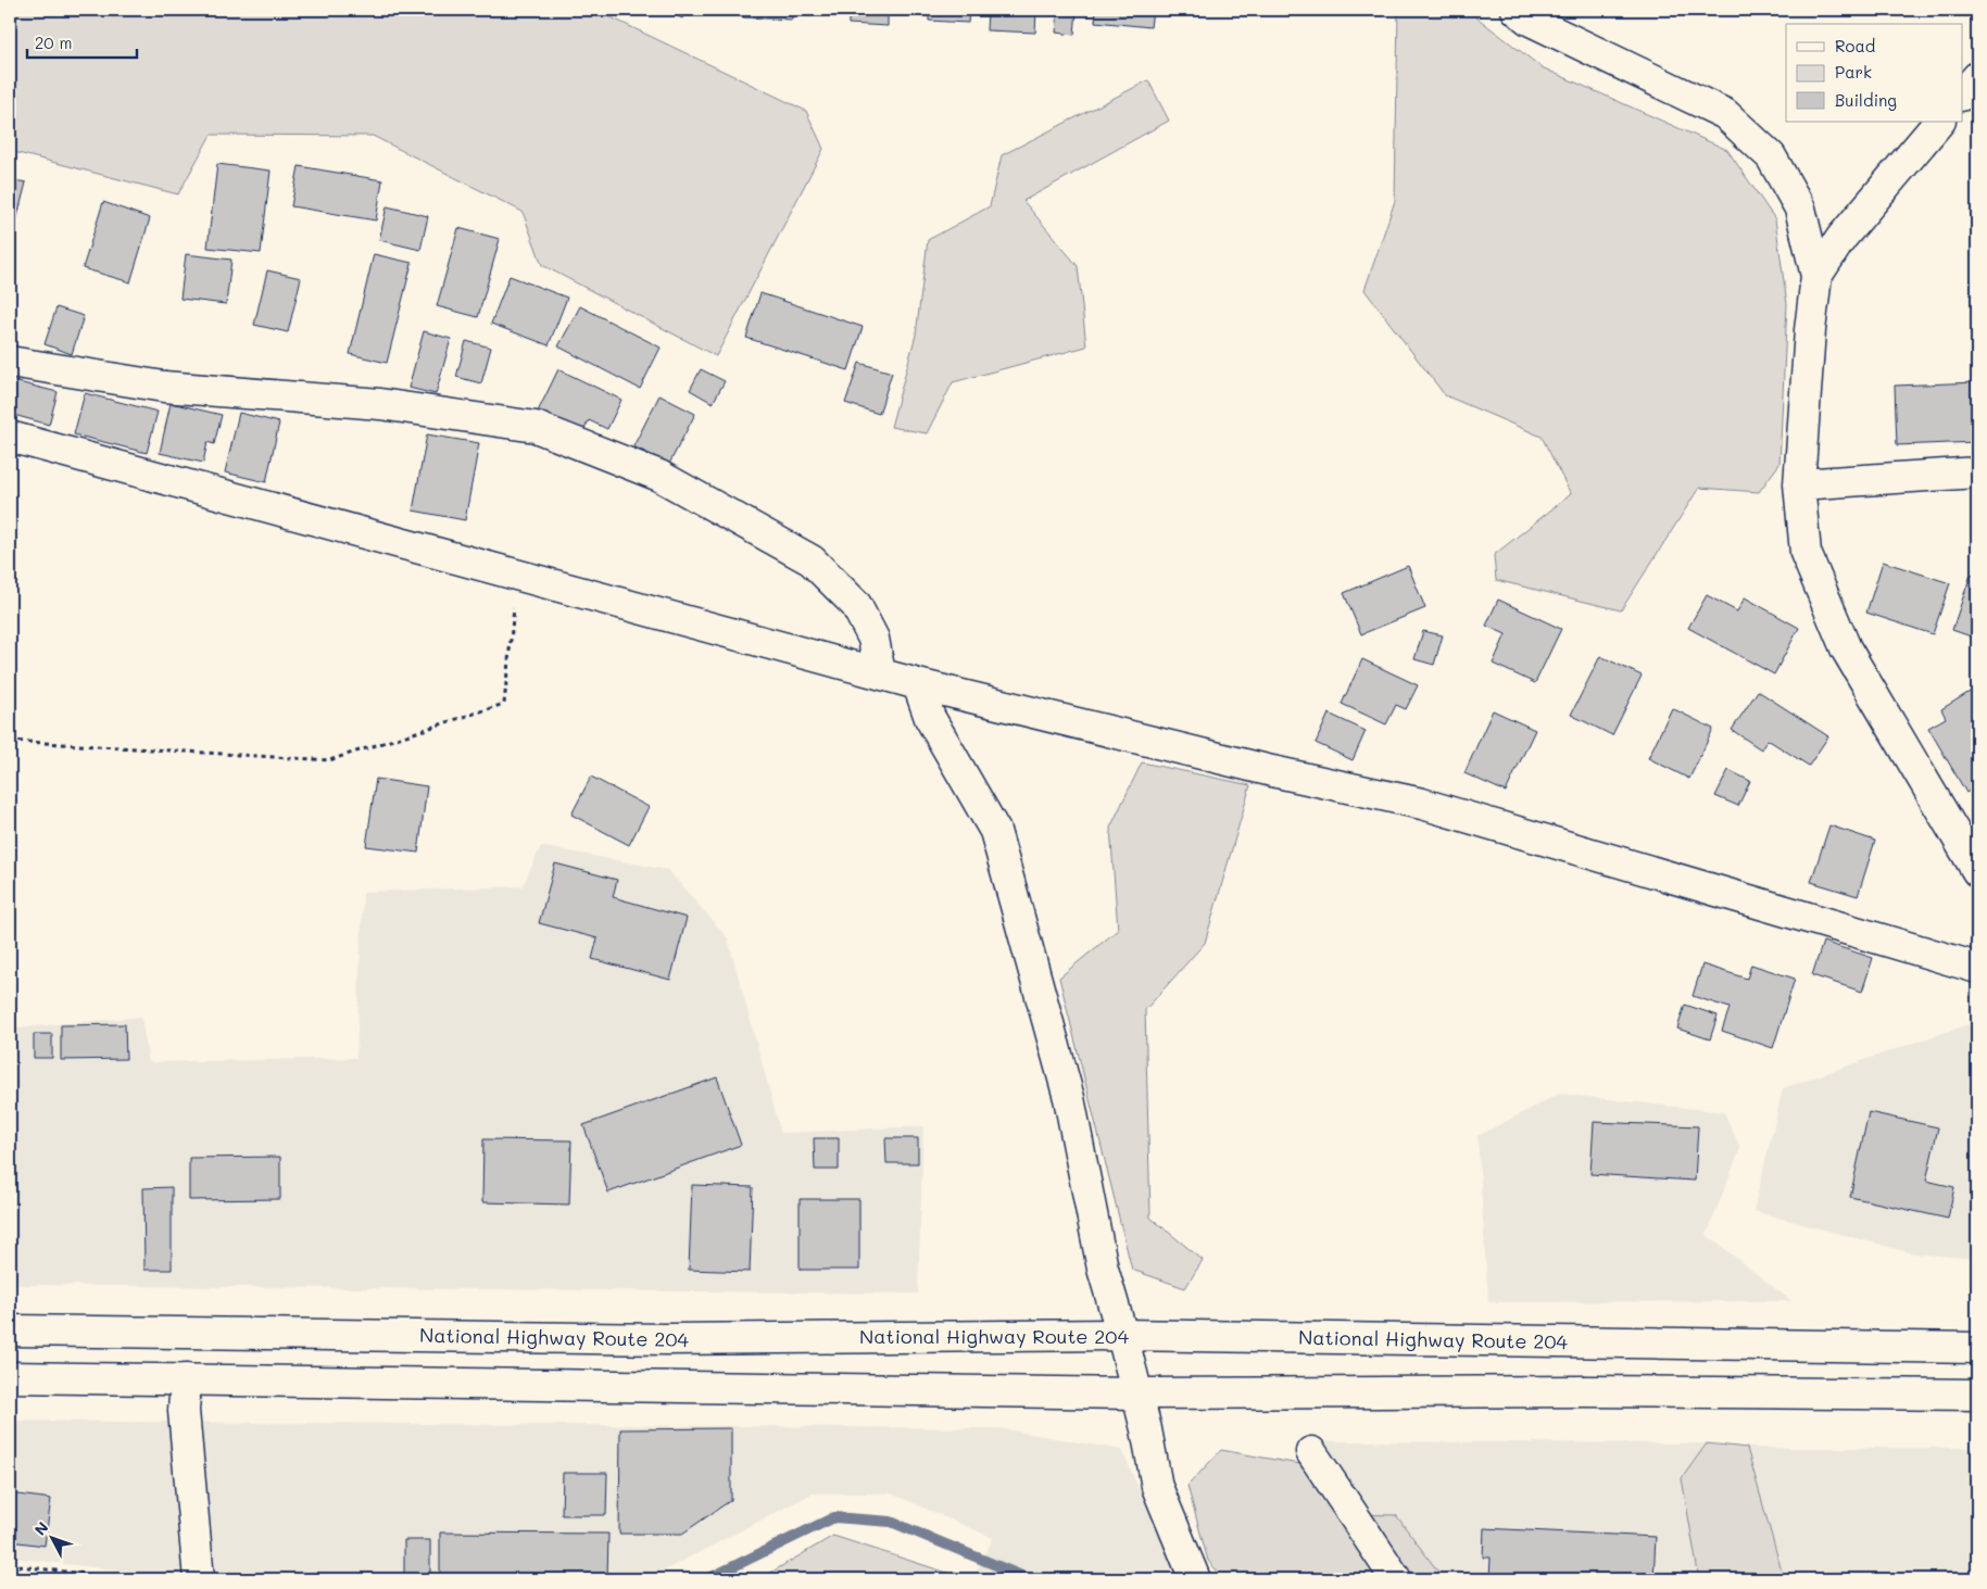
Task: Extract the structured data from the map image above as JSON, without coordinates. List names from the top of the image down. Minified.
{"streets":{"main road":["National Highway Route 204"]},"legend":["Road","Park","Building"],"scale_bar":"20 m","north":"top left"}
